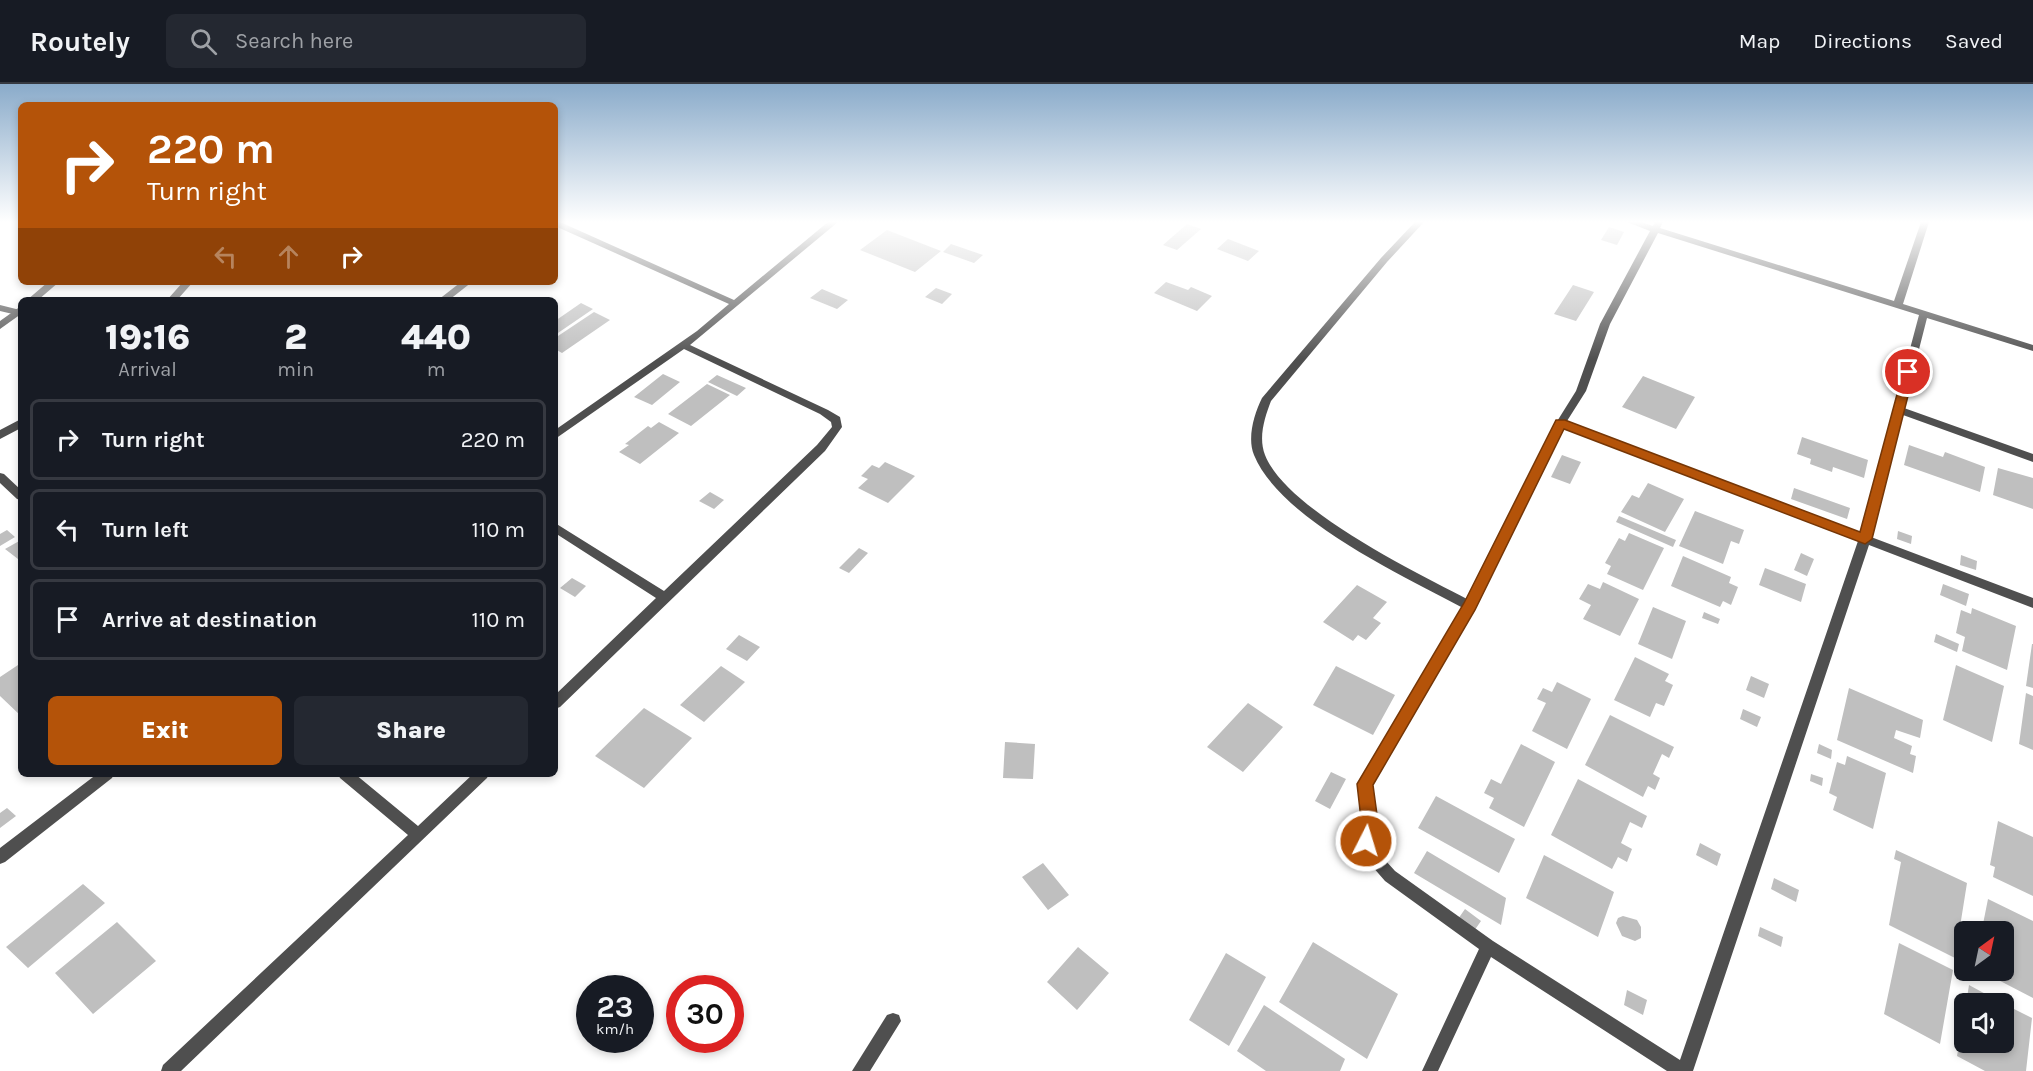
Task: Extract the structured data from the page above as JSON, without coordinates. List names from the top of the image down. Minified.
{"north":"top right","page":{"header":"Routely","search":"Search here","nav":["Map","Directions","Saved"],"turn":["220 m","Turn right"],"eta":["19:16","Arrival","2","min","440","m"],"list":[{"name":"Turn right","value":"220 m"},{"name":"Turn left","value":"110 m"},{"name":"Arrive at destination","value":"110 m"}],"buttons":["Exit","Share"],"speed":"23 km/h","limit":"30"}}
